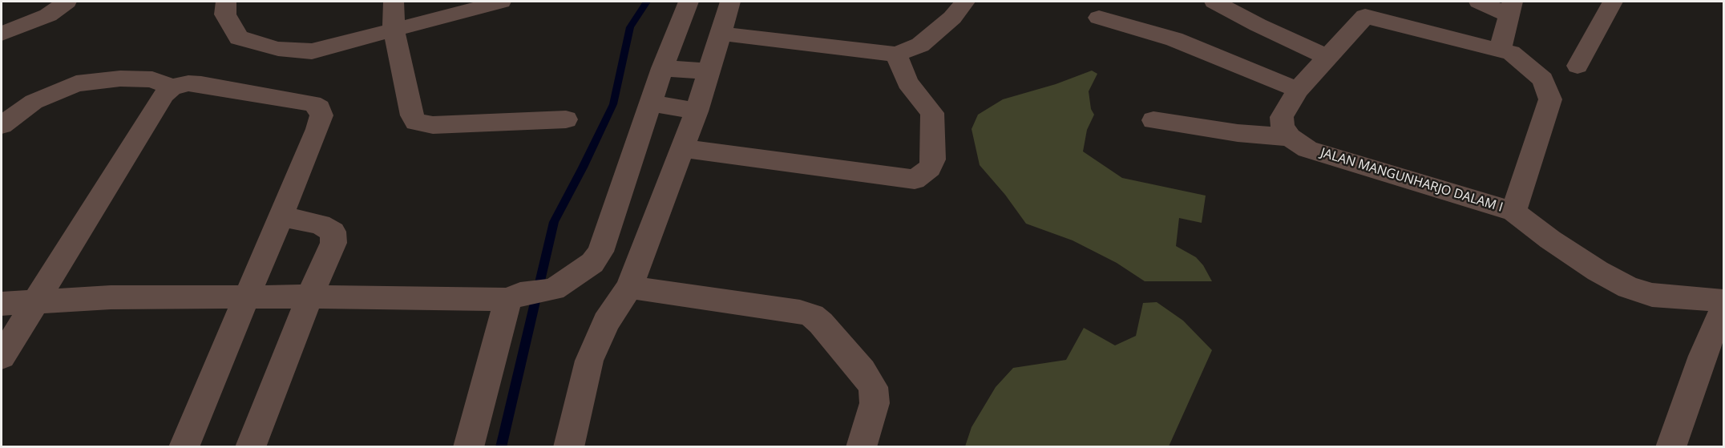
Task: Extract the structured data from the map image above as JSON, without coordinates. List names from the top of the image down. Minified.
{"streets":{"street":["JALAN MANGUNHARJO DALAM I"]}}
